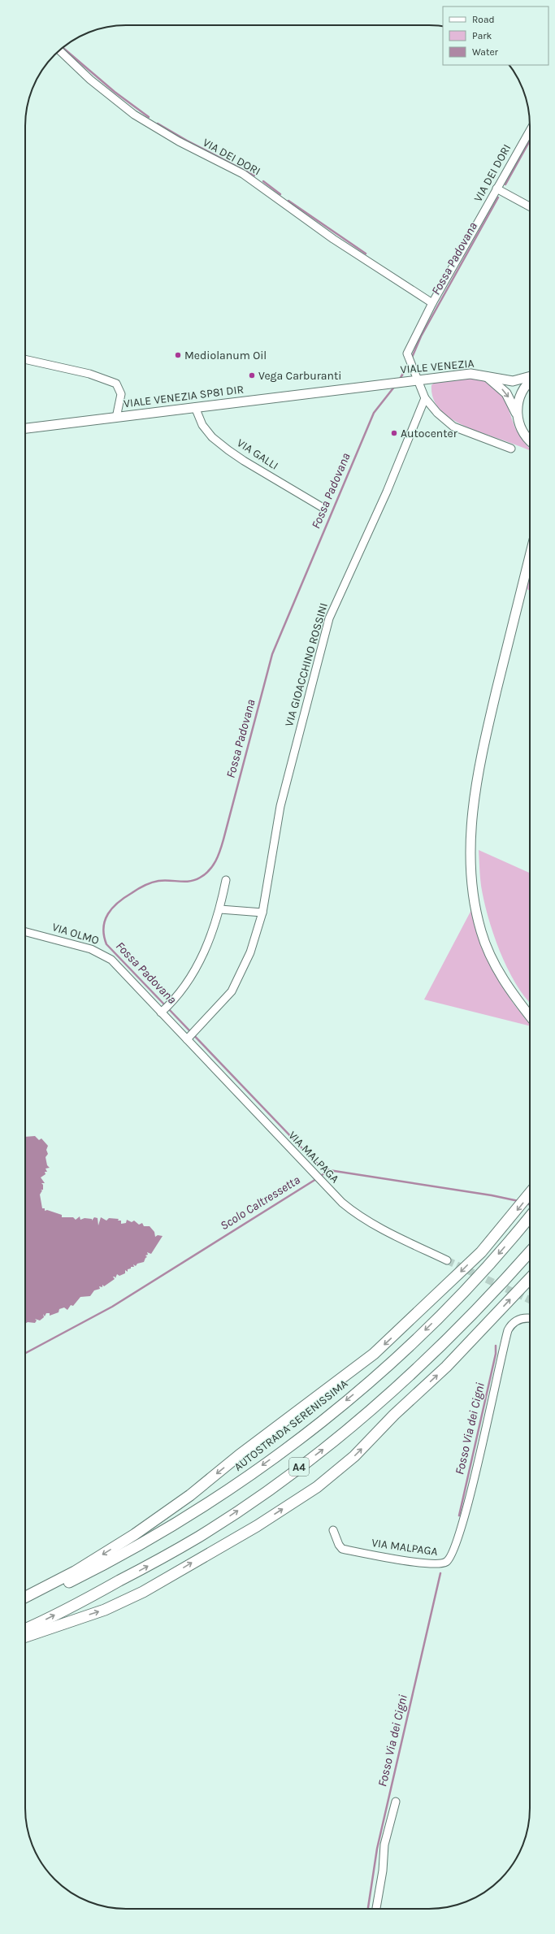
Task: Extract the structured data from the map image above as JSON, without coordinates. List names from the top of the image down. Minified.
{"streets":{"highway":["AUTOSTRADA SERENISSIMA","A4"],"main road":["VIALE VENEZIA","VIALE VENEZIA SP81 DIR"],"street":["VIA DEI DORI","VIA GALLI","VIA GIOACCHINO ROSSINI","VIA OLMO","VIA MALPAGA"]},"crossings":[["VIA DEI DORI","VIALE VENEZIA"],["VIALE VENEZIA","VIALE VENEZIA SP81 DIR"],["VIALE VENEZIA SP81 DIR","VIA GALLI"],["VIA GIOACCHINO ROSSINI","VIA OLMO"],["VIA GIOACCHINO ROSSINI","VIA MALPAGA"],["VIA OLMO","VIA MALPAGA"]],"water":["Fossa Padovana","Scolo Caltressetta","Fosso Via dei Cigni"],"places":["Mediolanum Oil","Vega Carburanti","Autocenter"],"legend":["Road","Park","Water"]}
